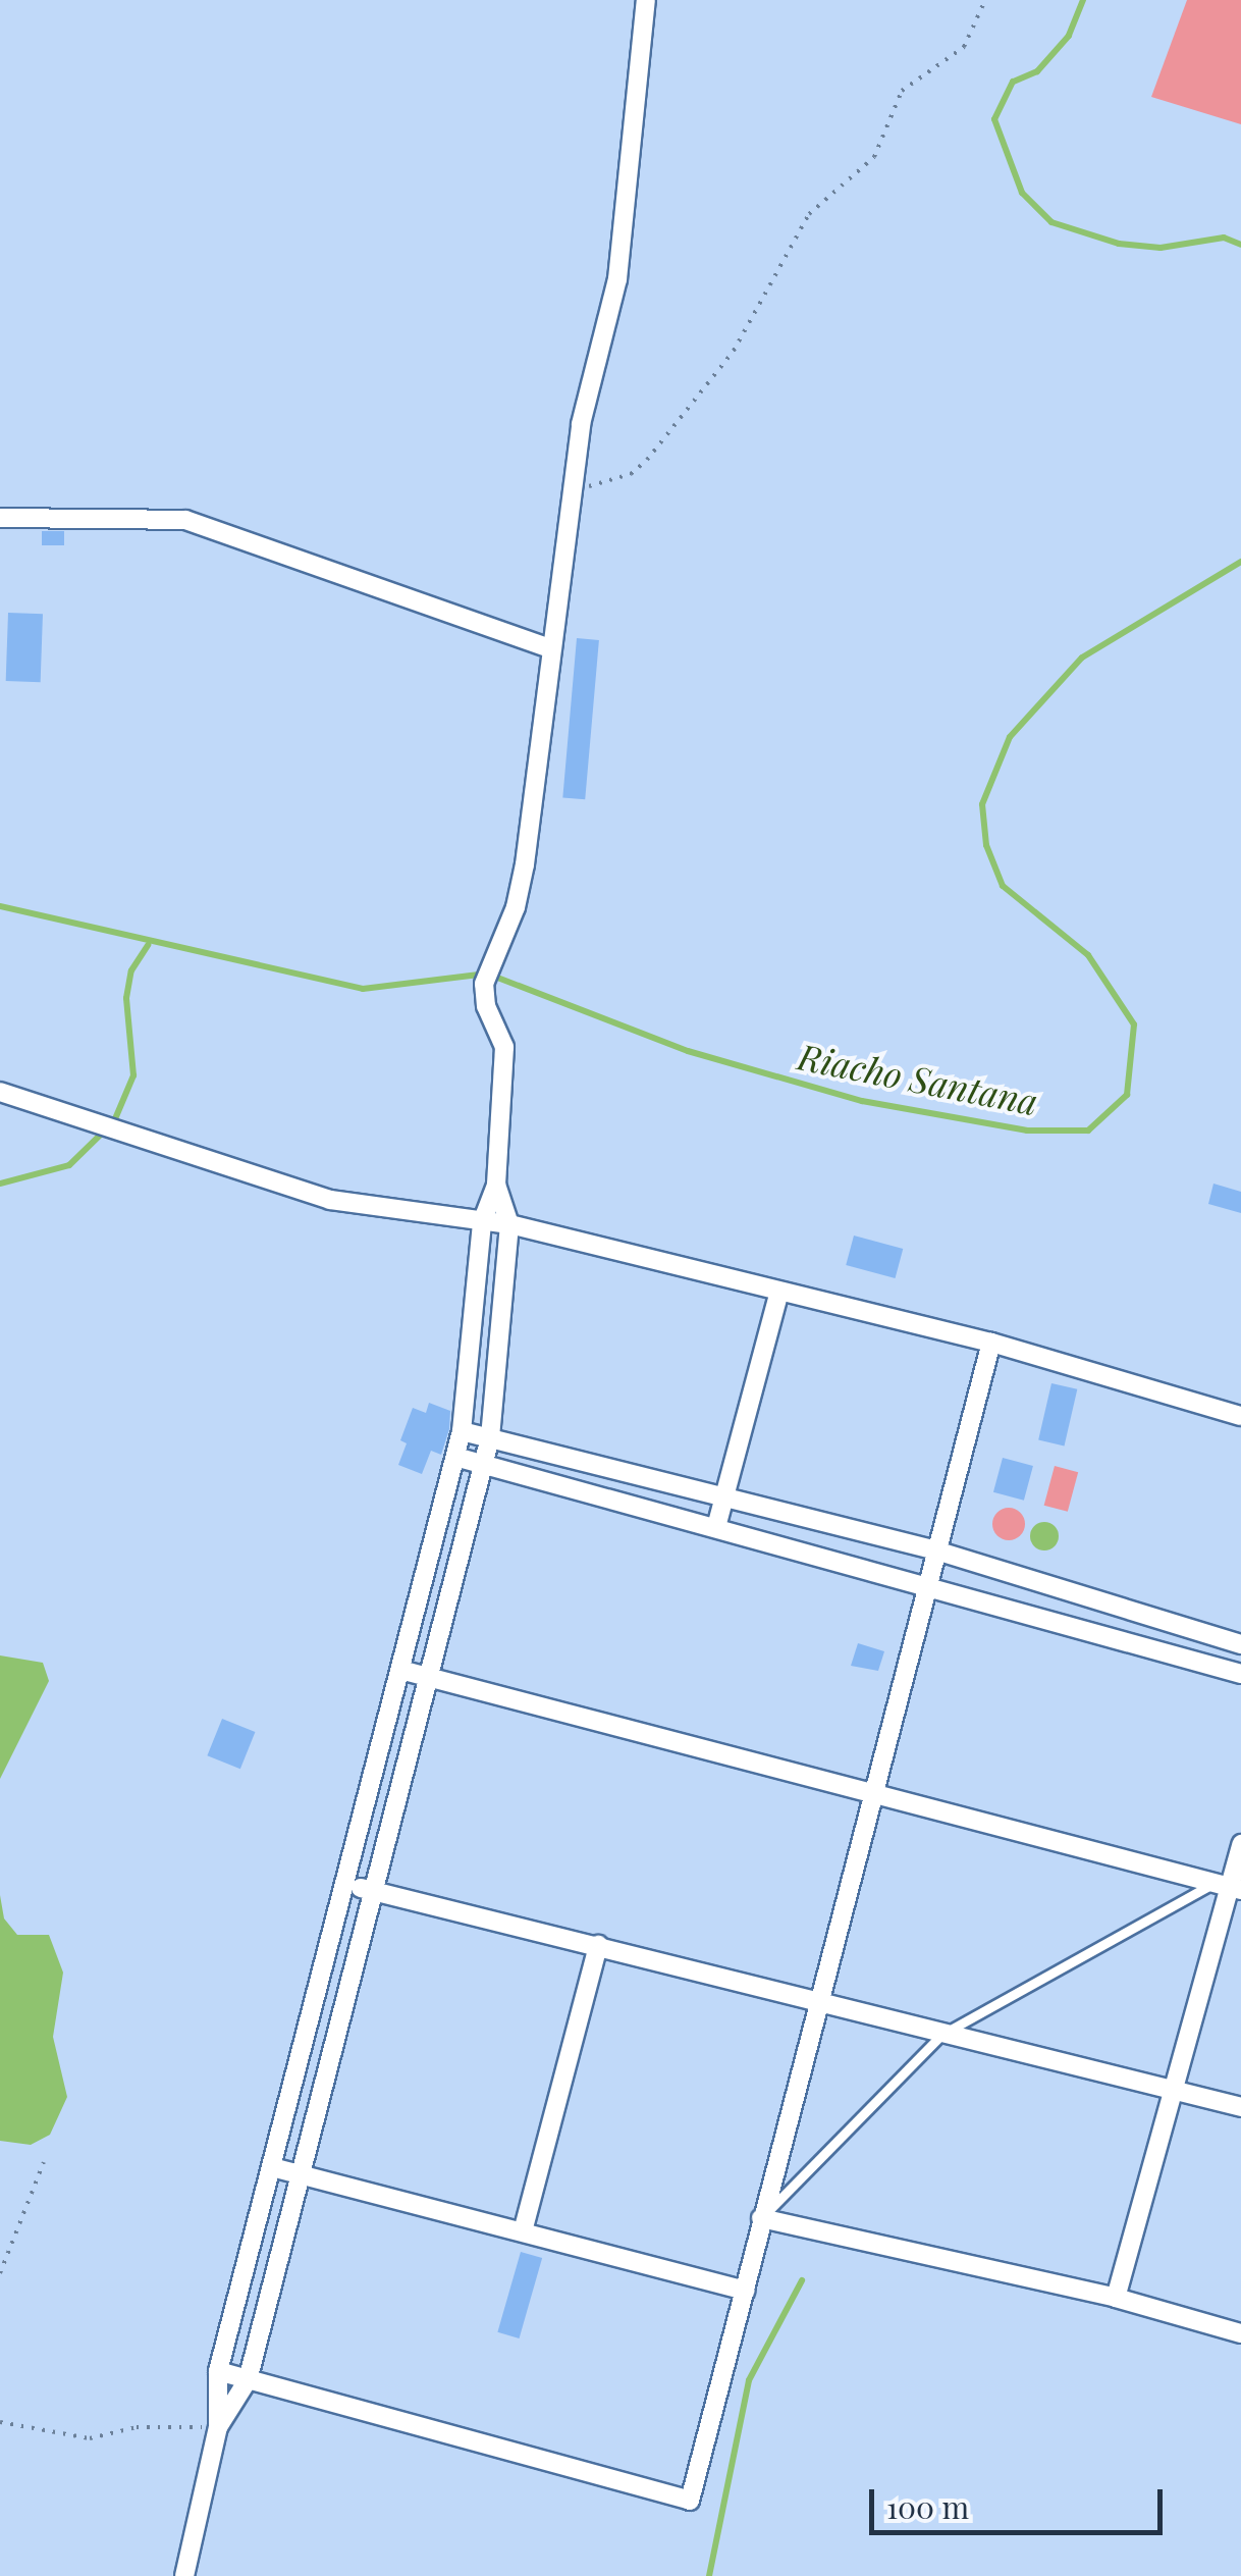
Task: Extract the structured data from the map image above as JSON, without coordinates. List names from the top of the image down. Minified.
{"water":["Riacho Santana"],"scale_bar":"100 m"}
